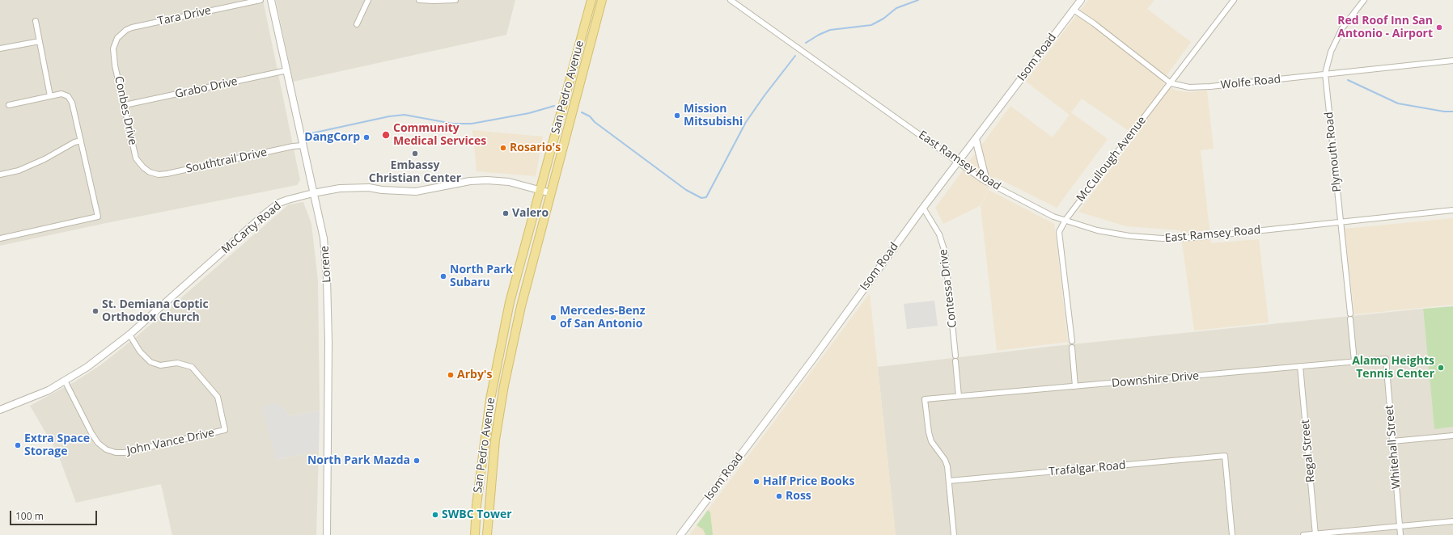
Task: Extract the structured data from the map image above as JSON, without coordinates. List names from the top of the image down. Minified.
{"streets":{"main road":["San Pedro Avenue"],"street":["Tara Drive","Isom Road","Wolfe Road","Grabo Drive","Conbes Drive","Plymouth Road","McCullough Avenue","Southtrail Drive","East Ramsey Road","McCarty Road","Lorene","Contessa Drive","Downshire Drive","John Vance Drive","Whitehall Street","Regal Street","Trafalgar Road"]},"crossings":[["Tara Drive","Conbes Drive"],["Isom Road","Wolfe Road"],["Isom Road","East Ramsey Road"],["Isom Road","Contessa Drive"],["Wolfe Road","Plymouth Road"],["Wolfe Road","McCullough Avenue"],["San Pedro Avenue","McCarty Road"],["Grabo Drive","Conbes Drive"],["Grabo Drive","Lorene"],["Conbes Drive","Southtrail Drive"],["Plymouth Road","East Ramsey Road"],["Plymouth Road","Downshire Drive"],["McCullough Avenue","East Ramsey Road"],["Southtrail Drive","Lorene"],["McCarty Road","Lorene"],["McCarty Road","John Vance Drive"],["Contessa Drive","Downshire Drive"],["Downshire Drive","Whitehall Street"],["Downshire Drive","Regal Street"],["Downshire Drive","Trafalgar Road"]],"places":["Red Roof Inn San Antonio - Airport","Mission Mitsubishi","Community Medical Services","DangCorp","Rosario's","Embassy Christian Center","Valero","North Park Subaru","St. Demiana Coptic Orthodox Church","Mercedes-Benz of San Antonio","Alamo Heights Tennis Center","Arby's","Extra Space Storage","North Park Mazda","Half Price Books","Ross","SWBC Tower"],"scale_bar":"100 m"}
